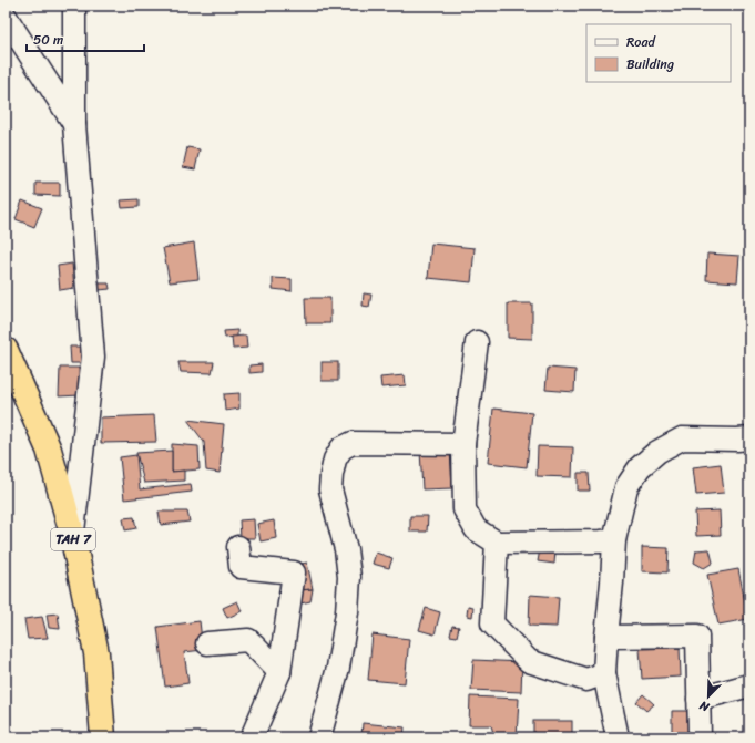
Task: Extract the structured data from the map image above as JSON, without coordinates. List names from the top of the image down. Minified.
{"streets":{"highway":["TAH 7"]},"legend":["Road","Building"],"scale_bar":"50 m","north":"bottom left"}
